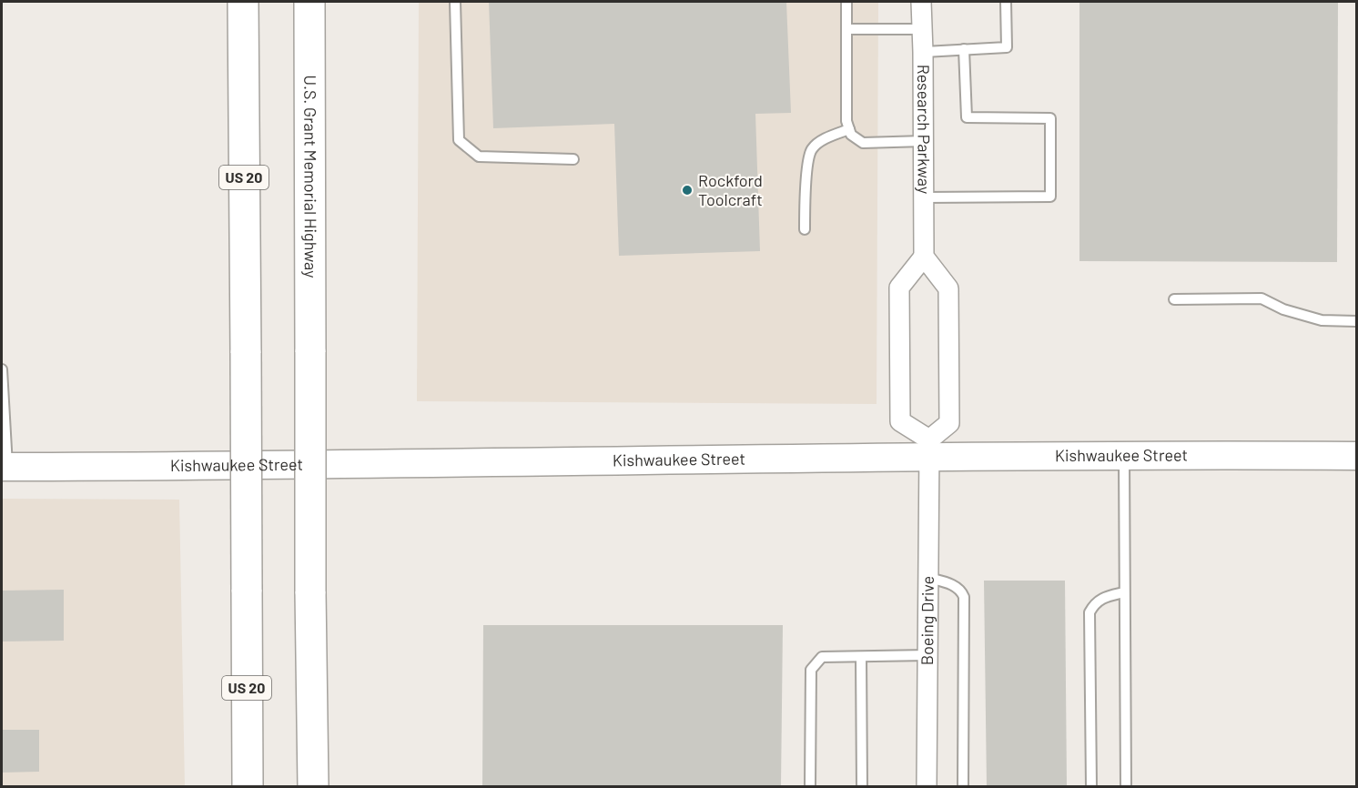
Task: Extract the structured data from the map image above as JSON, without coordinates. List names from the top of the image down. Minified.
{"streets":{"highway":["U.S. Grant Memorial Highway","US 20"],"street":["Research Parkway","Kishwaukee Street","Boeing Drive"]},"crossings":[["Kishwaukee Street","Boeing Drive"]],"places":["Rockford Toolcraft"]}
